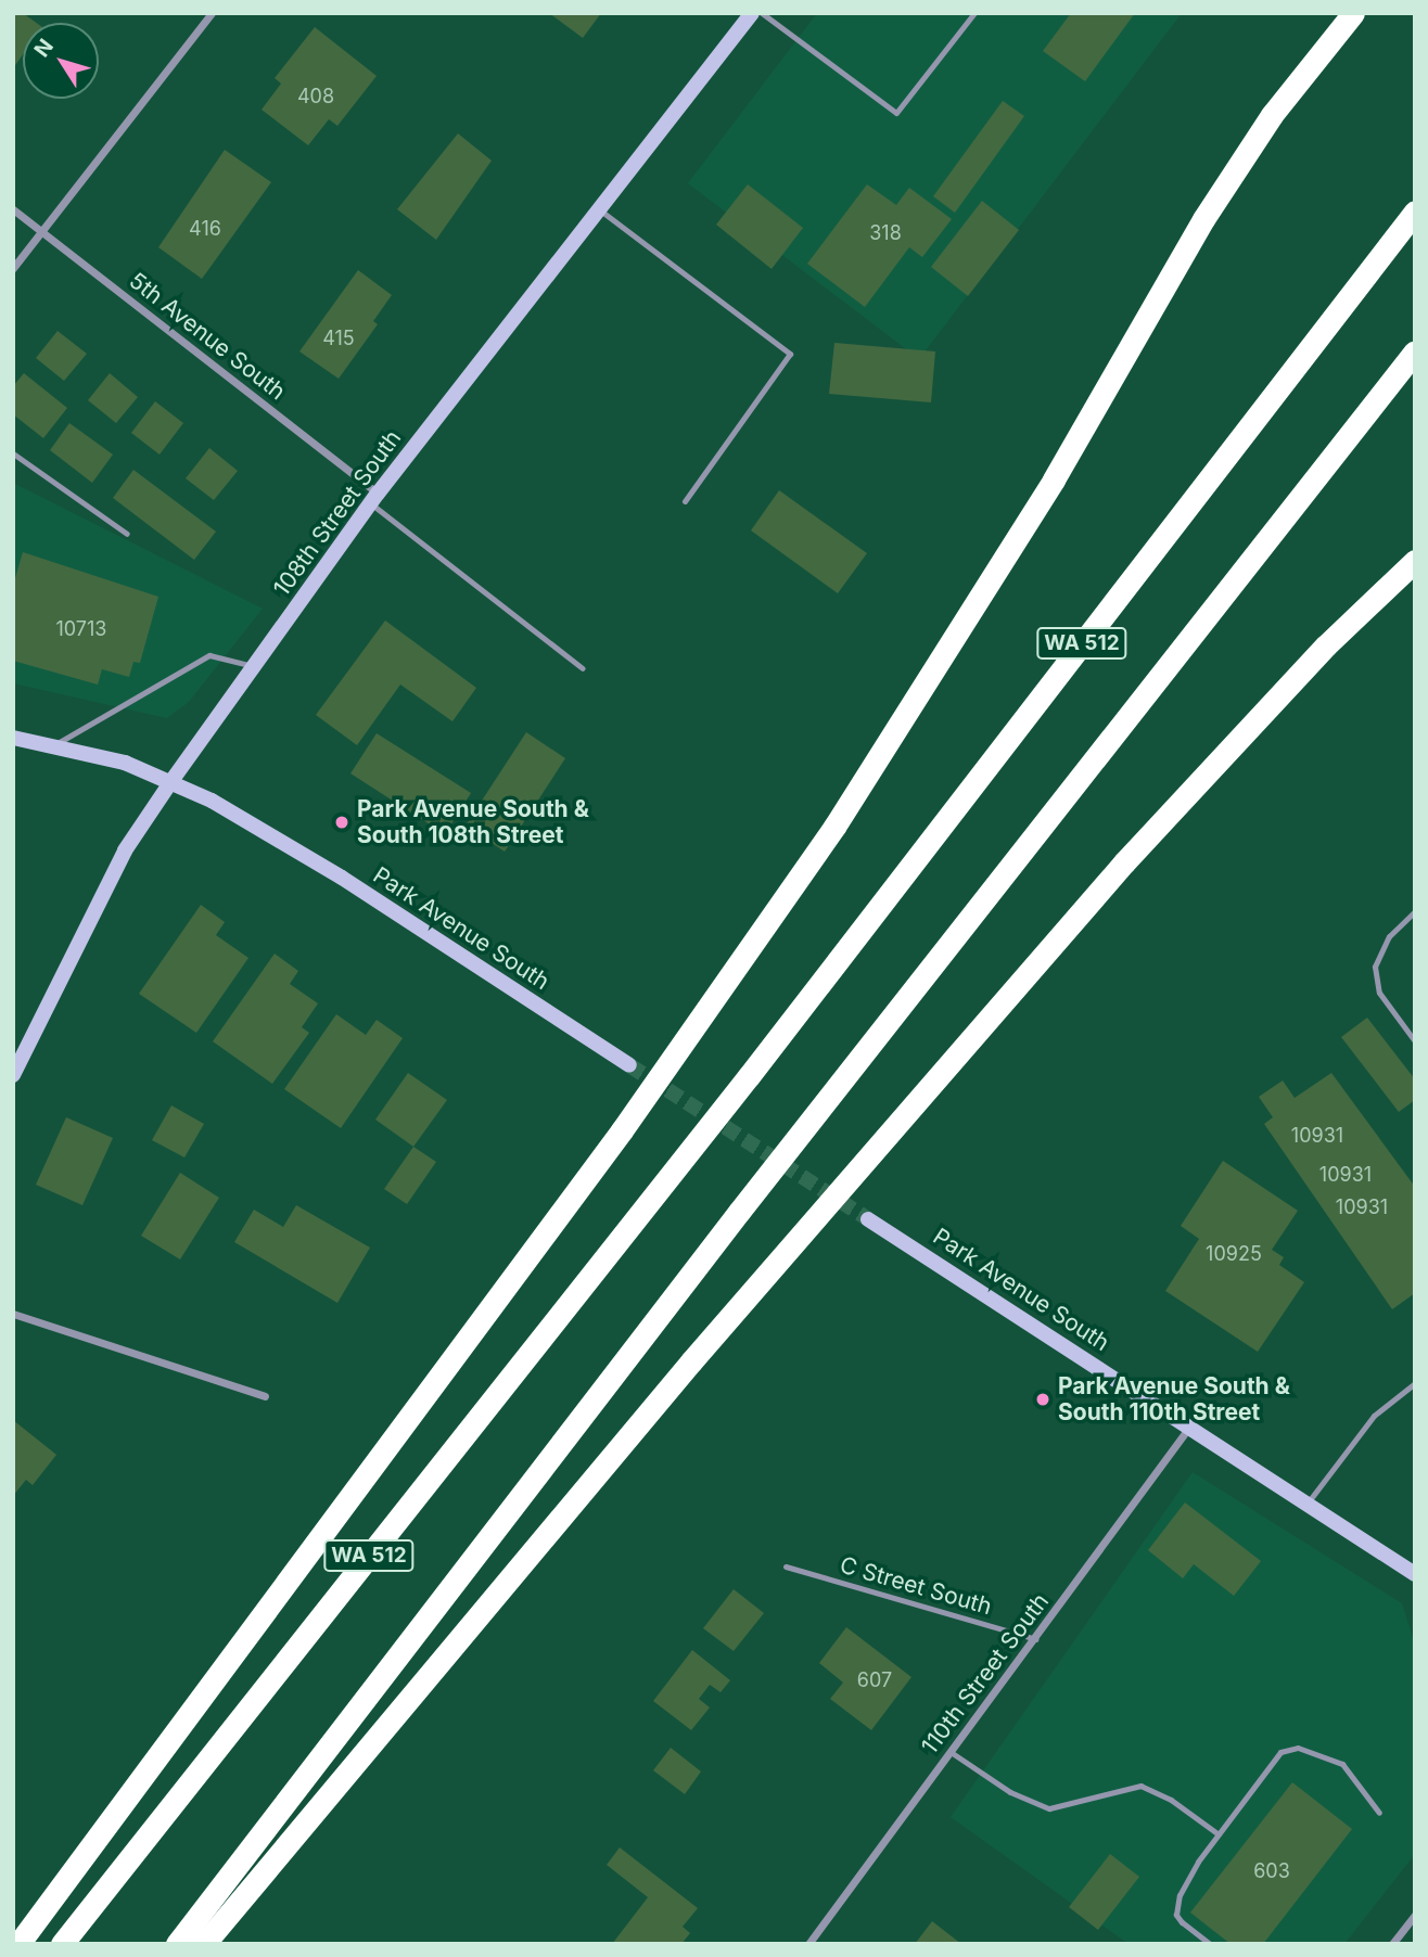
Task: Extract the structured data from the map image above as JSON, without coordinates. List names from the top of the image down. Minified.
{"streets":{"highway":["WA 512"],"main road":["108th Street South","Park Avenue South"],"street":["5th Avenue South","110th Street South"],"lane":["C Street South"]},"crossings":[["5th Avenue South","108th Street South"],["108th Street South","Park Avenue South"],["Park Avenue South","110th Street South"],["C Street South","110th Street South"]],"places":["Park Avenue South & South 108th Street","Park Avenue South & South 110th Street"],"house_numbers":["408","416","318","415","10713","10931","10931","10931","10925","607","603"],"north":"top left"}
